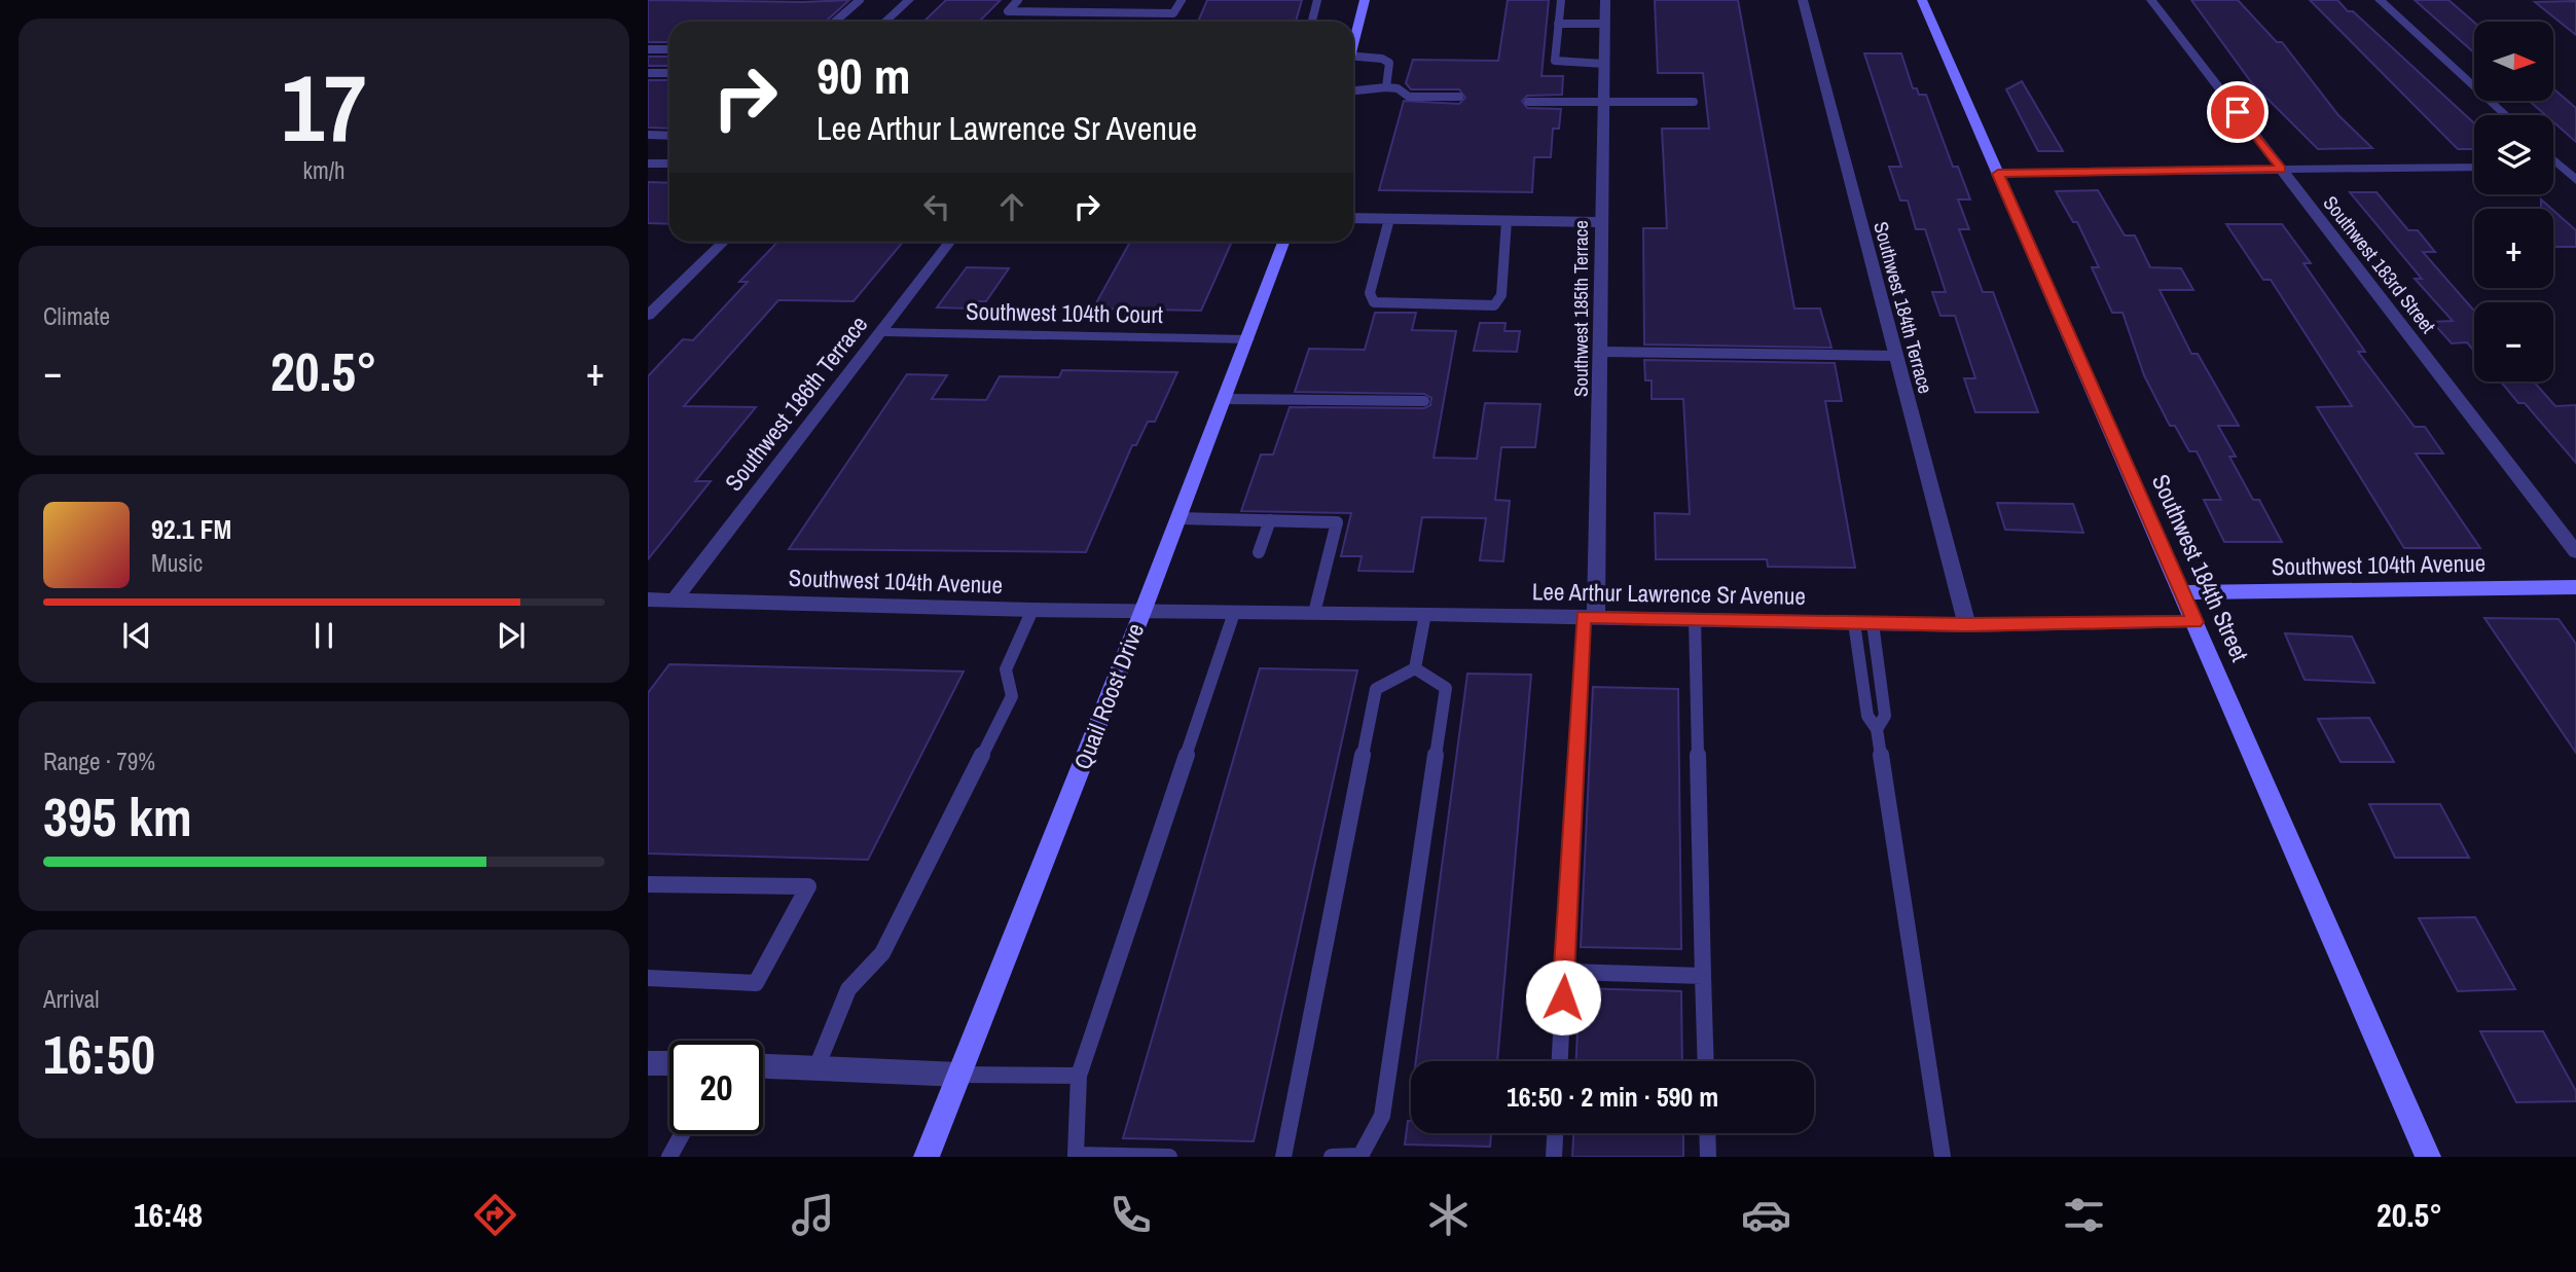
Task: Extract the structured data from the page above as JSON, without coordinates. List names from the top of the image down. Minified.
{"streets":{"main road":["Southwest 104th Avenue","Southwest 184th Street","Quail Roost Drive"],"street":["Southwest 183rd Street","Southwest 184th Terrace","Southwest 185th Terrace","Southwest 104th Court","Southwest 186th Terrace","Lee Arthur Lawrence Sr Avenue"]},"crossings":[["Southwest 184th Terrace","Lee Arthur Lawrence Sr Avenue"],["Southwest 185th Terrace","Lee Arthur Lawrence Sr Avenue"],["Southwest 104th Court","Southwest 186th Terrace"],["Southwest 104th Court","Quail Roost Drive"],["Southwest 186th Terrace","Southwest 104th Avenue"],["Southwest 104th Avenue","Southwest 184th Street"],["Southwest 104th Avenue","Lee Arthur Lawrence Sr Avenue"],["Southwest 104th Avenue","Quail Roost Drive"],["Southwest 184th Street","Lee Arthur Lawrence Sr Avenue"],["Lee Arthur Lawrence Sr Avenue","Quail Roost Drive"]],"north":"right","page":{"tile":[["17","km/h"],"Climate",["Range · 79%","395 km"],["Arrival","16:50"]],"map_buttons":["+","−"],"turn":["90 m","Lee Arthur Lawrence Sr Avenue"],"heat":["−","20.5°","+"],"song":["92.1 FM","Music"],"limit":"20","trip":"16:50 · 2 min · 590 m","tabs":["16:48","20.5°"]}}
